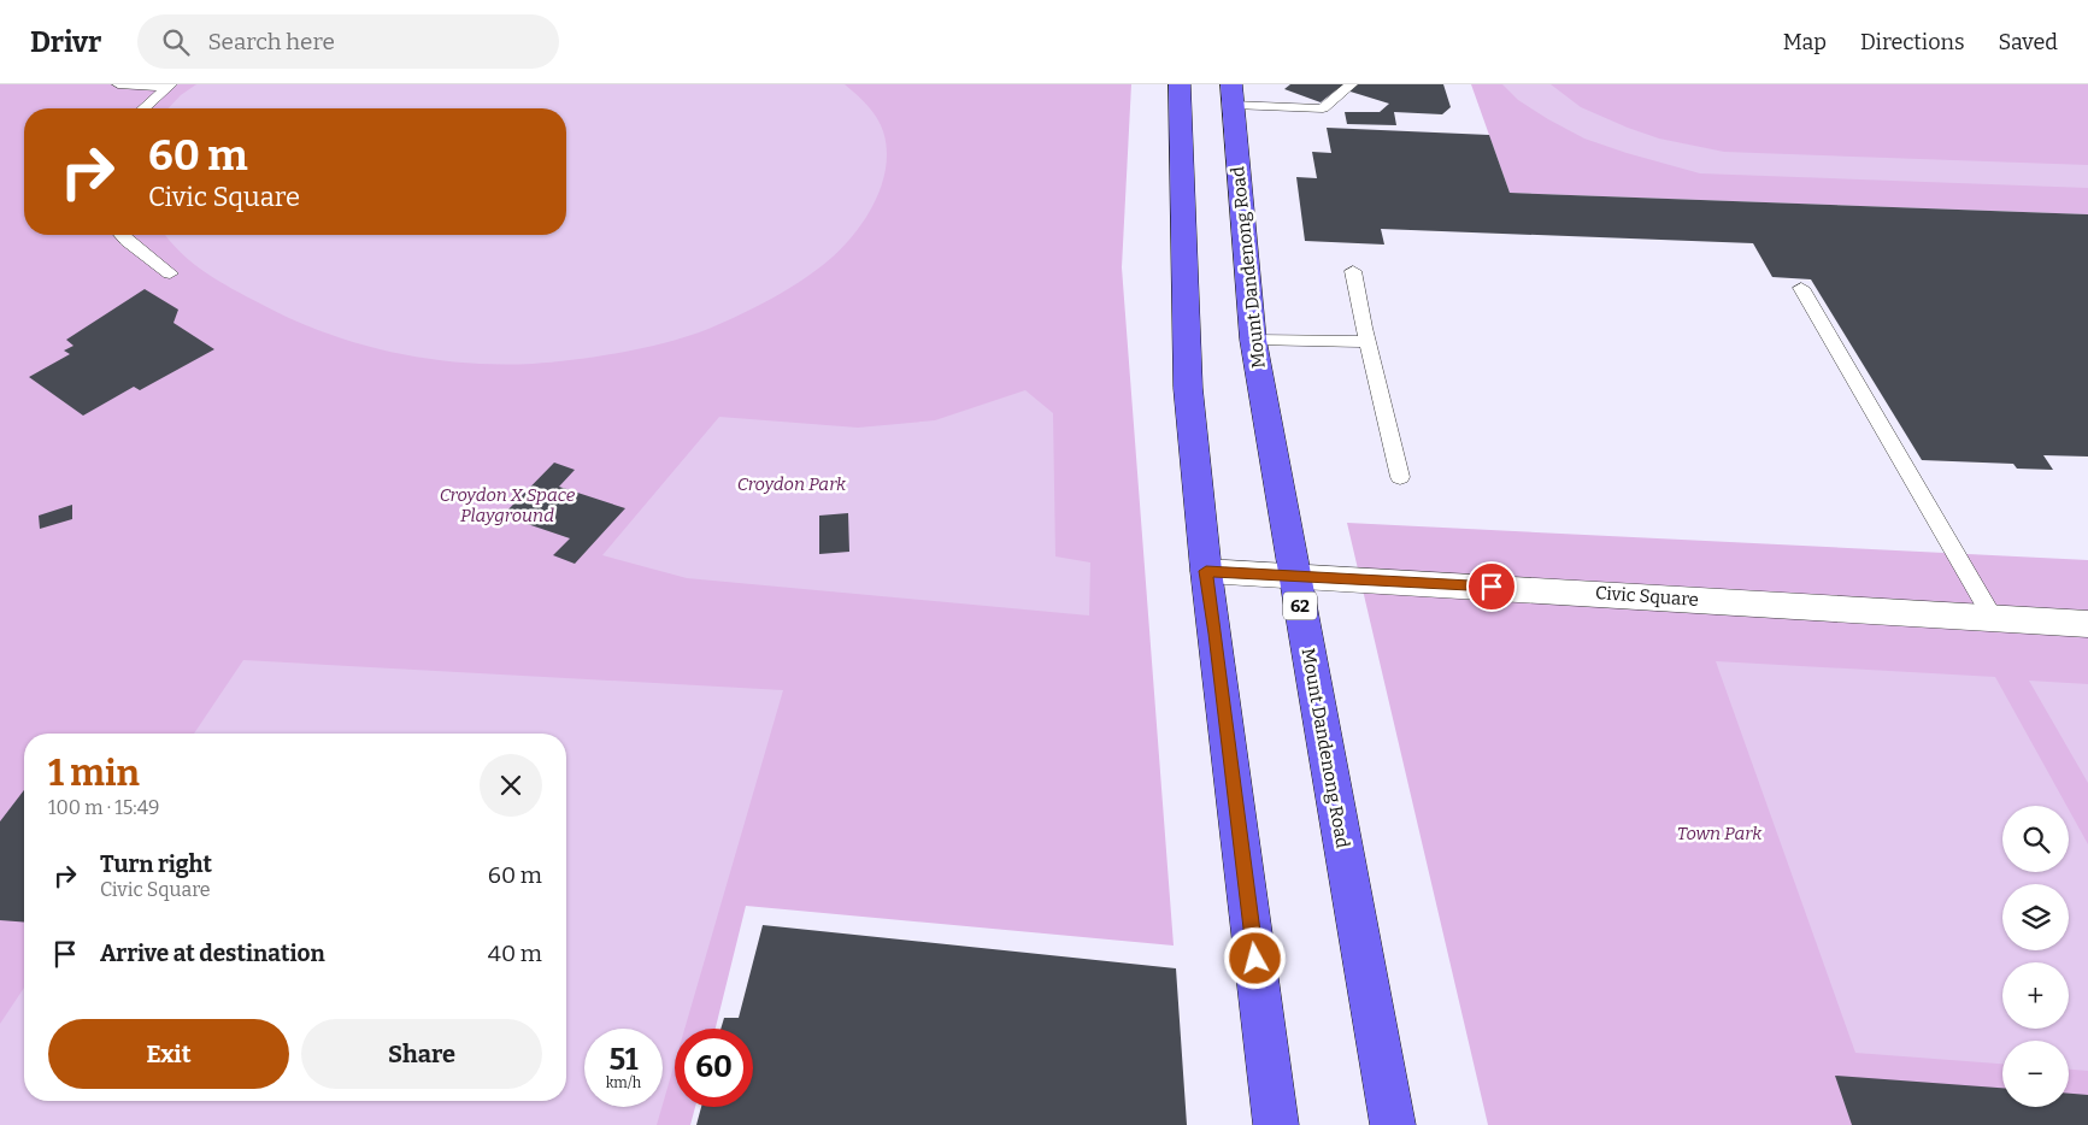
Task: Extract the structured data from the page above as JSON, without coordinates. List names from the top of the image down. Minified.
{"streets":{"main road":["Mount Dandenong Road","62"],"street":["Civic Square"]},"crossings":[["Mount Dandenong Road","Civic Square"]],"parks":["Croydon Park","Croydon X Space Playground","Town Park"],"page":{"header":"Drivr","search":"Search here","nav":["Map","Directions","Saved"],"turn":["60 m","Civic Square"],"heading":["1 min","100 m · 15:49"],"map_buttons":["+","−"],"list":[{"name":"Turn right","note":"Civic Square","value":"60 m"},{"name":"Arrive at destination","value":"40 m"}],"buttons":["Exit","Share"],"speed":"51 km/h","limit":"60"}}
